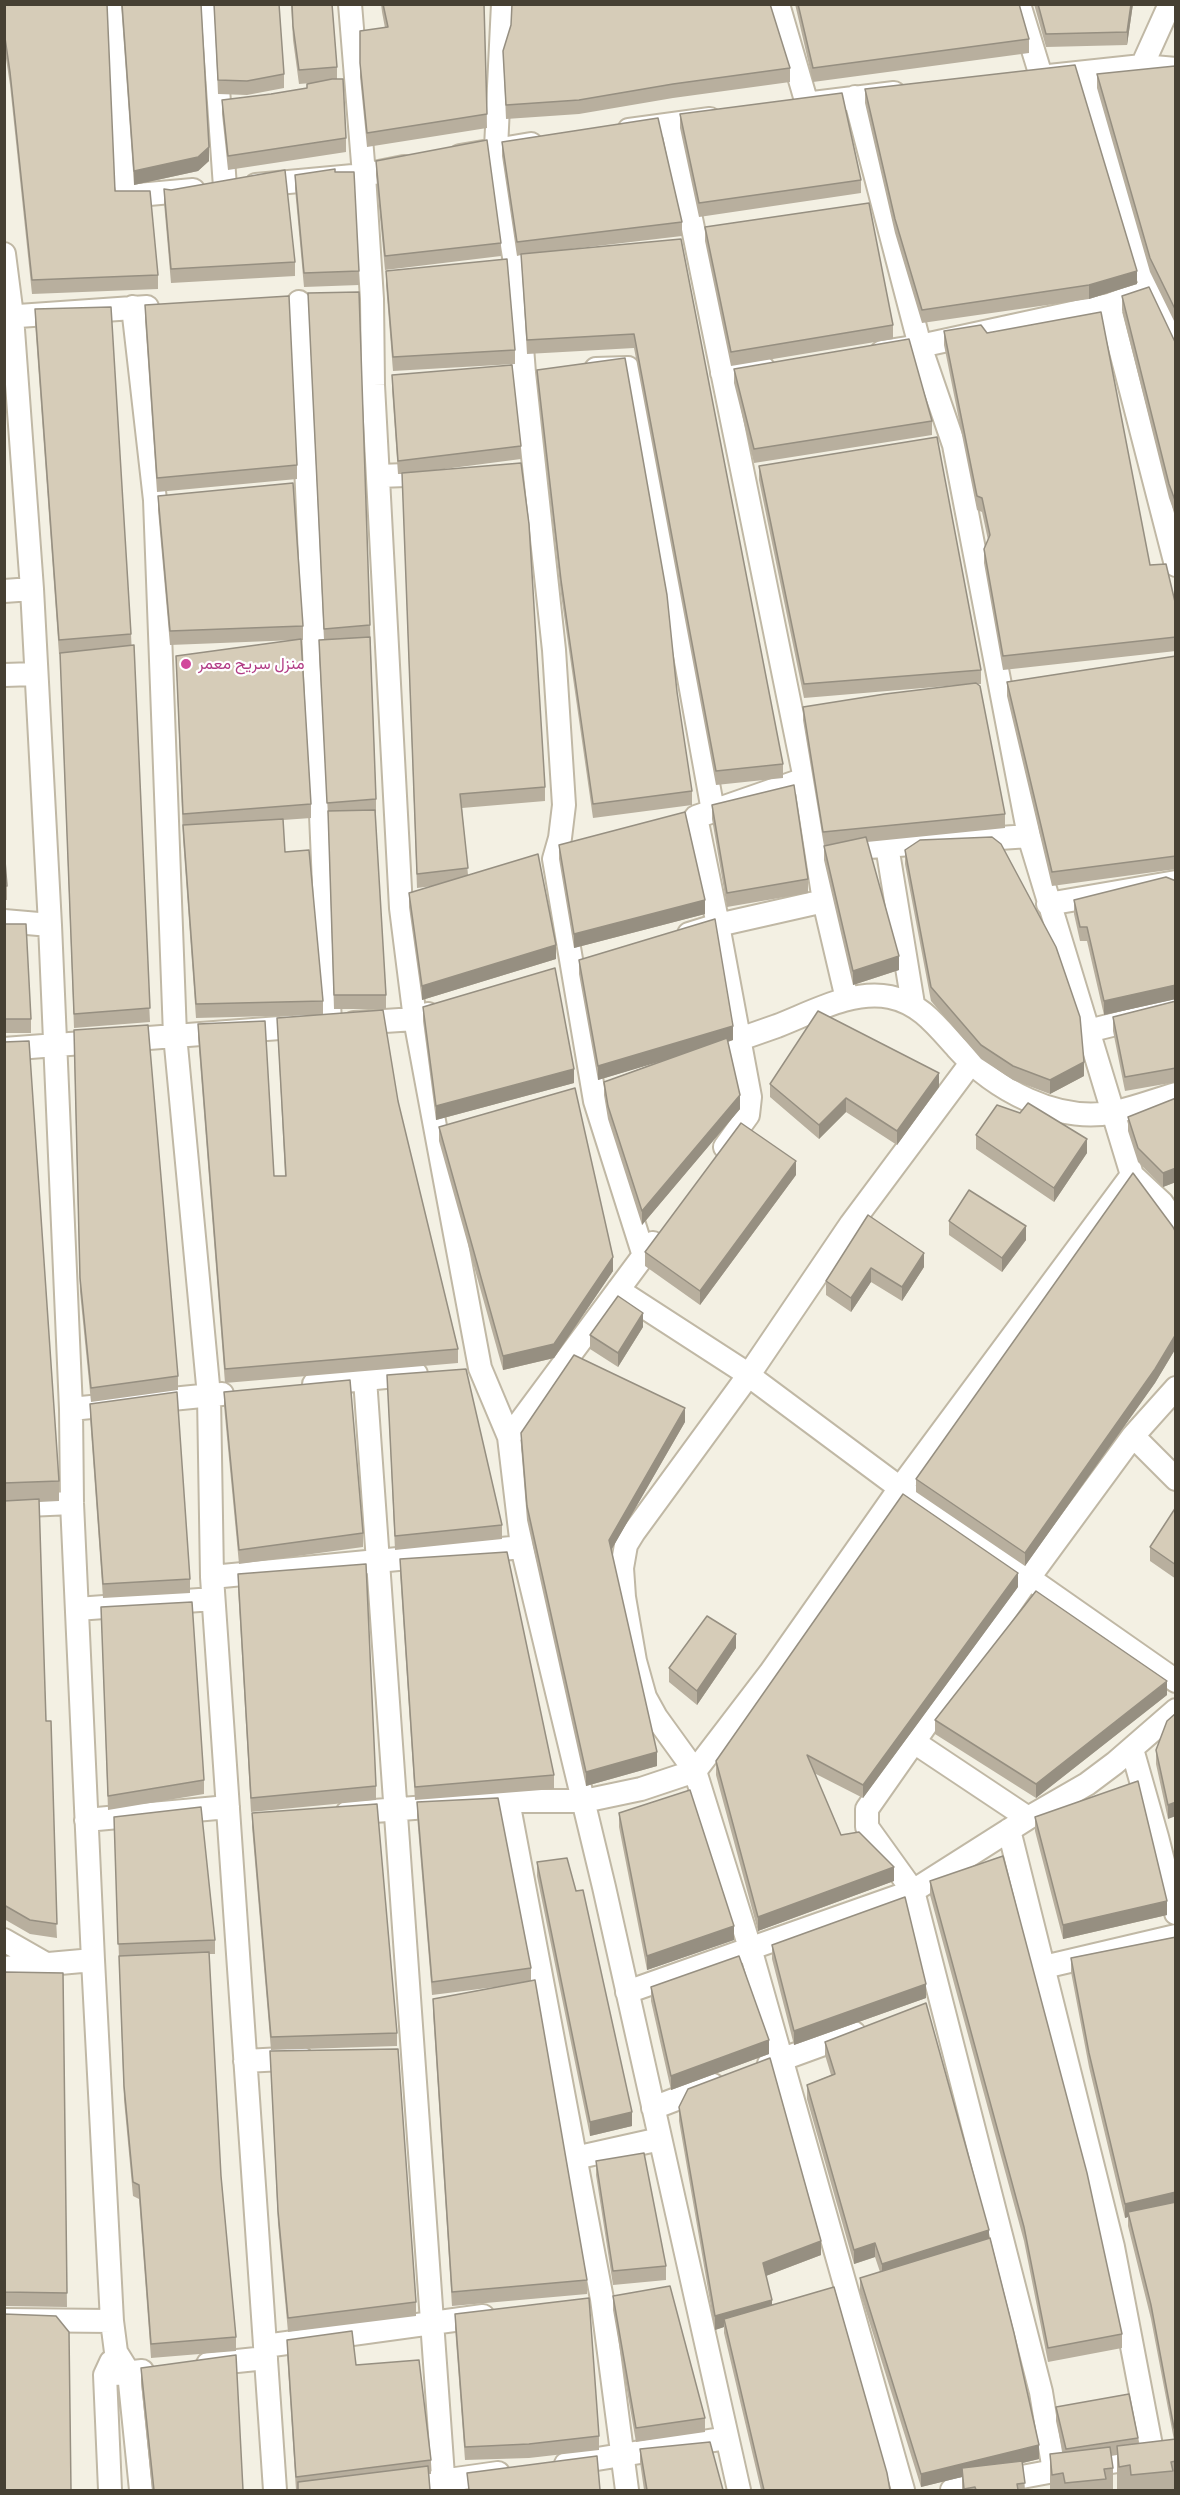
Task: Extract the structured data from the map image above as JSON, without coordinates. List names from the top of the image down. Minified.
{"places":["منزل سريح معمر"]}
